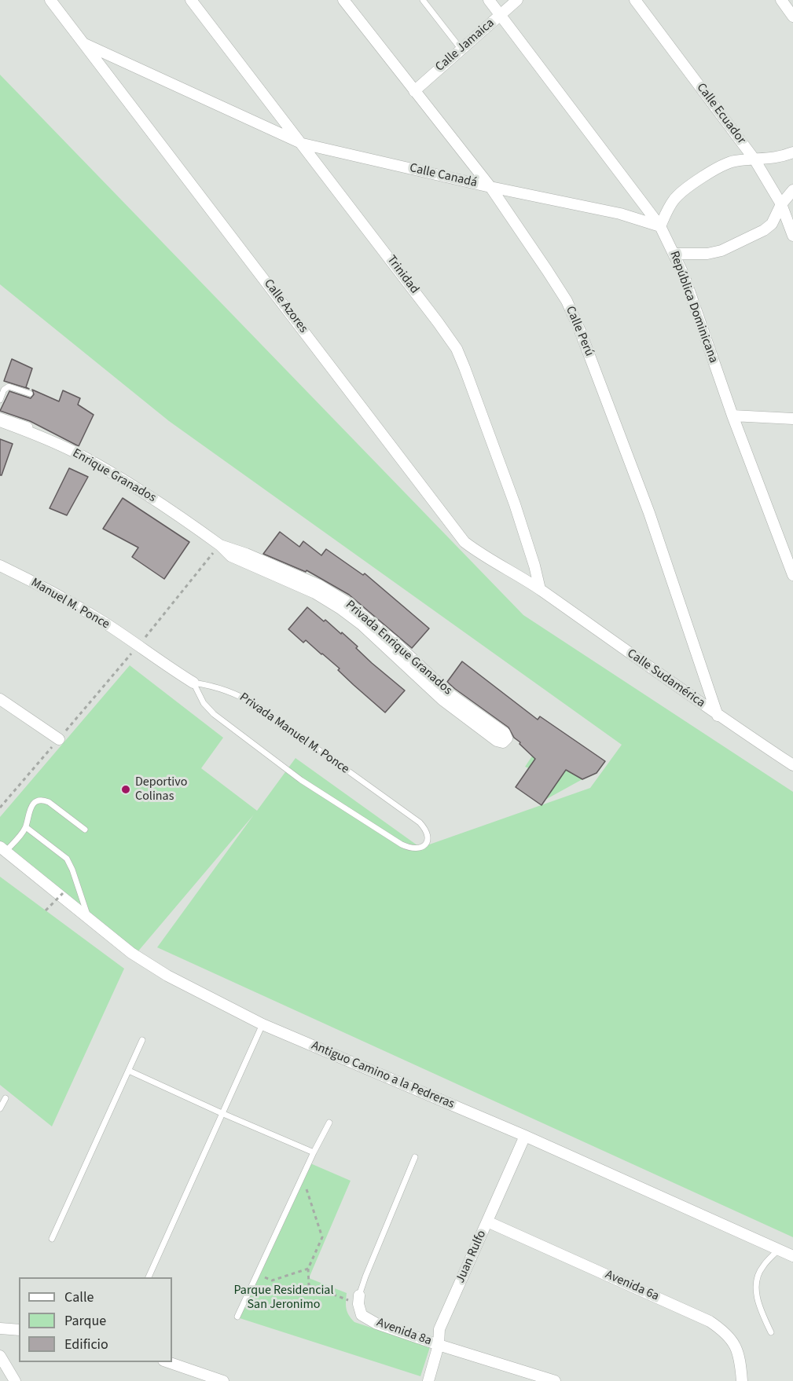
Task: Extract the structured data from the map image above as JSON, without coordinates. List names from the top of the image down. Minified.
{"streets":{"street":["Calle Jamaica","Calle Ecuador","Calle Canadá","Trinidad","Calle Azores","República Dominicana","Calle Perú","Enrique Granados","Manuel M. Ponce","Privada Enrique Granados","Calle Sudamérica","Privada Manuel M. Ponce","Antiguo Camino a la Pedreras","Juan Rulfo","Avenida 6a","Avenida 8a"]},"crossings":[["Calle Jamaica","República Dominicana"],["Calle Jamaica","Calle Perú"],["Calle Ecuador","Calle Canadá"],["Calle Ecuador","República Dominicana"],["Calle Canadá","Trinidad"],["Calle Canadá","Calle Azores"],["Calle Canadá","República Dominicana"],["Calle Canadá","Calle Perú"],["Trinidad","Calle Azores"],["Trinidad","Calle Sudamérica"],["Calle Azores","Calle Sudamérica"],["Calle Perú","Calle Sudamérica"],["Enrique Granados","Privada Enrique Granados"],["Manuel M. Ponce","Privada Manuel M. Ponce"],["Antiguo Camino a la Pedreras","Juan Rulfo"],["Juan Rulfo","Avenida 6a"],["Juan Rulfo","Avenida 8a"]],"parks":["Parque Residencial San Jeronimo"],"places":["Deportivo Colinas"],"legend":["Calle","Parque","Edificio"]}
